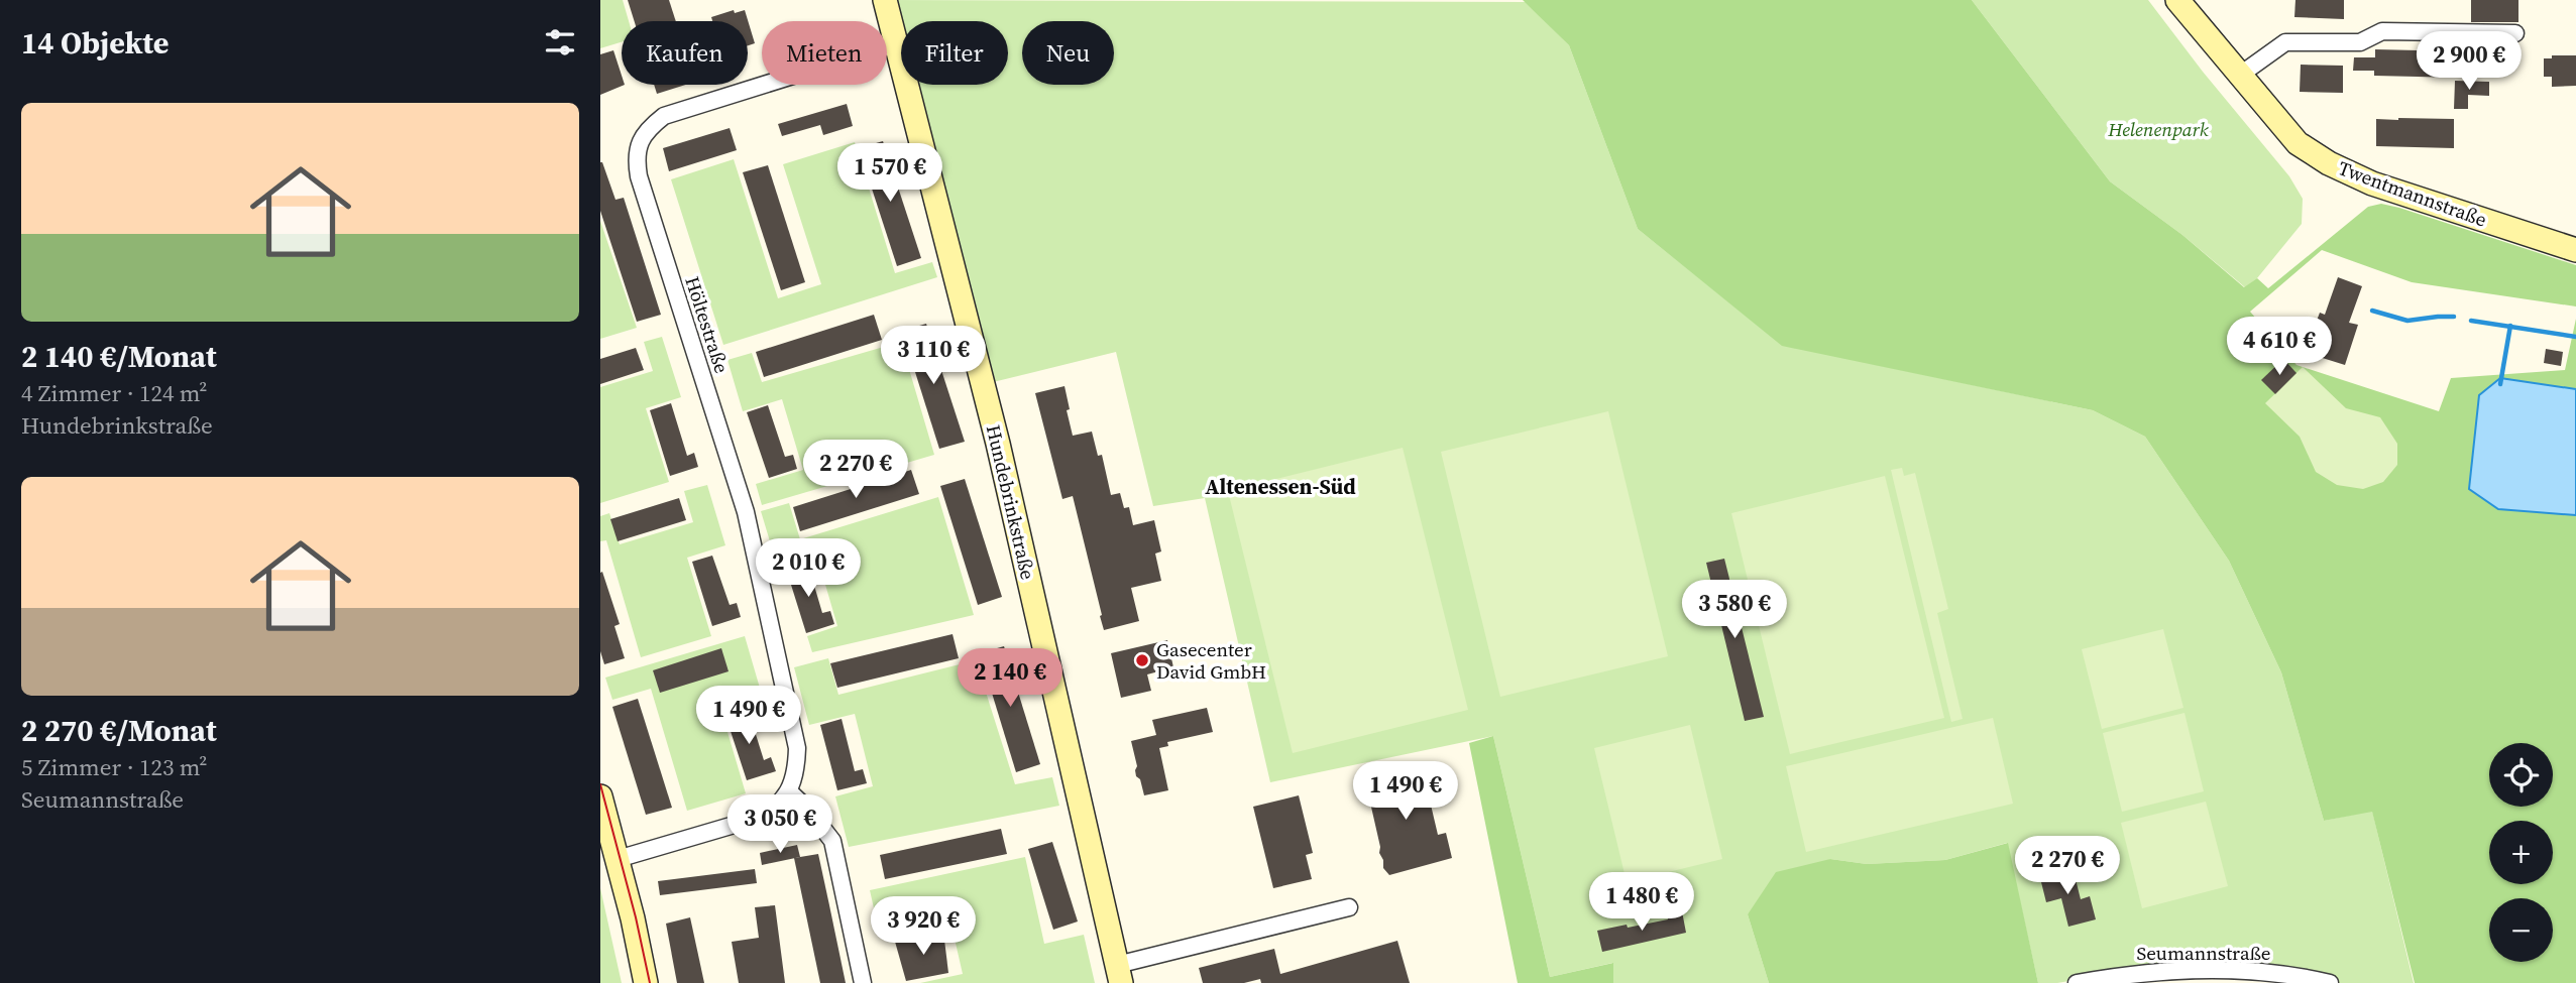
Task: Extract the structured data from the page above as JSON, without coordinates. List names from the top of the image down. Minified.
{"streets":{"street":["Twentmannstraße","Höltestraße","Hundebrinkstraße","Seumannstraße"]},"crossings":[["Höltestraße","Hundebrinkstraße"]],"districts":["Altenessen-Süd"],"parks":["Helenenpark"],"places":["Gasecenter David GmbH"],"page":{"heading":"14 Objekte","chip":["Kaufen","Mieten","Filter","Neu"],"price":["2 900 €","1 570 €","4 610 €","3 110 €","2 270 €","2 010 €","3 580 €","2 140 €","1 490 €","1 490 €","3 050 €","2 270 €","1 480 €","3 920 €"],"list":[{"name":"2 140 €/Monat","note":"4 Zimmer · 124 m² · Hundebrinkstraße"},{"name":"2 270 €/Monat","note":"5 Zimmer · 123 m² · Seumannstraße"}],"map_buttons":["+","−"]}}
